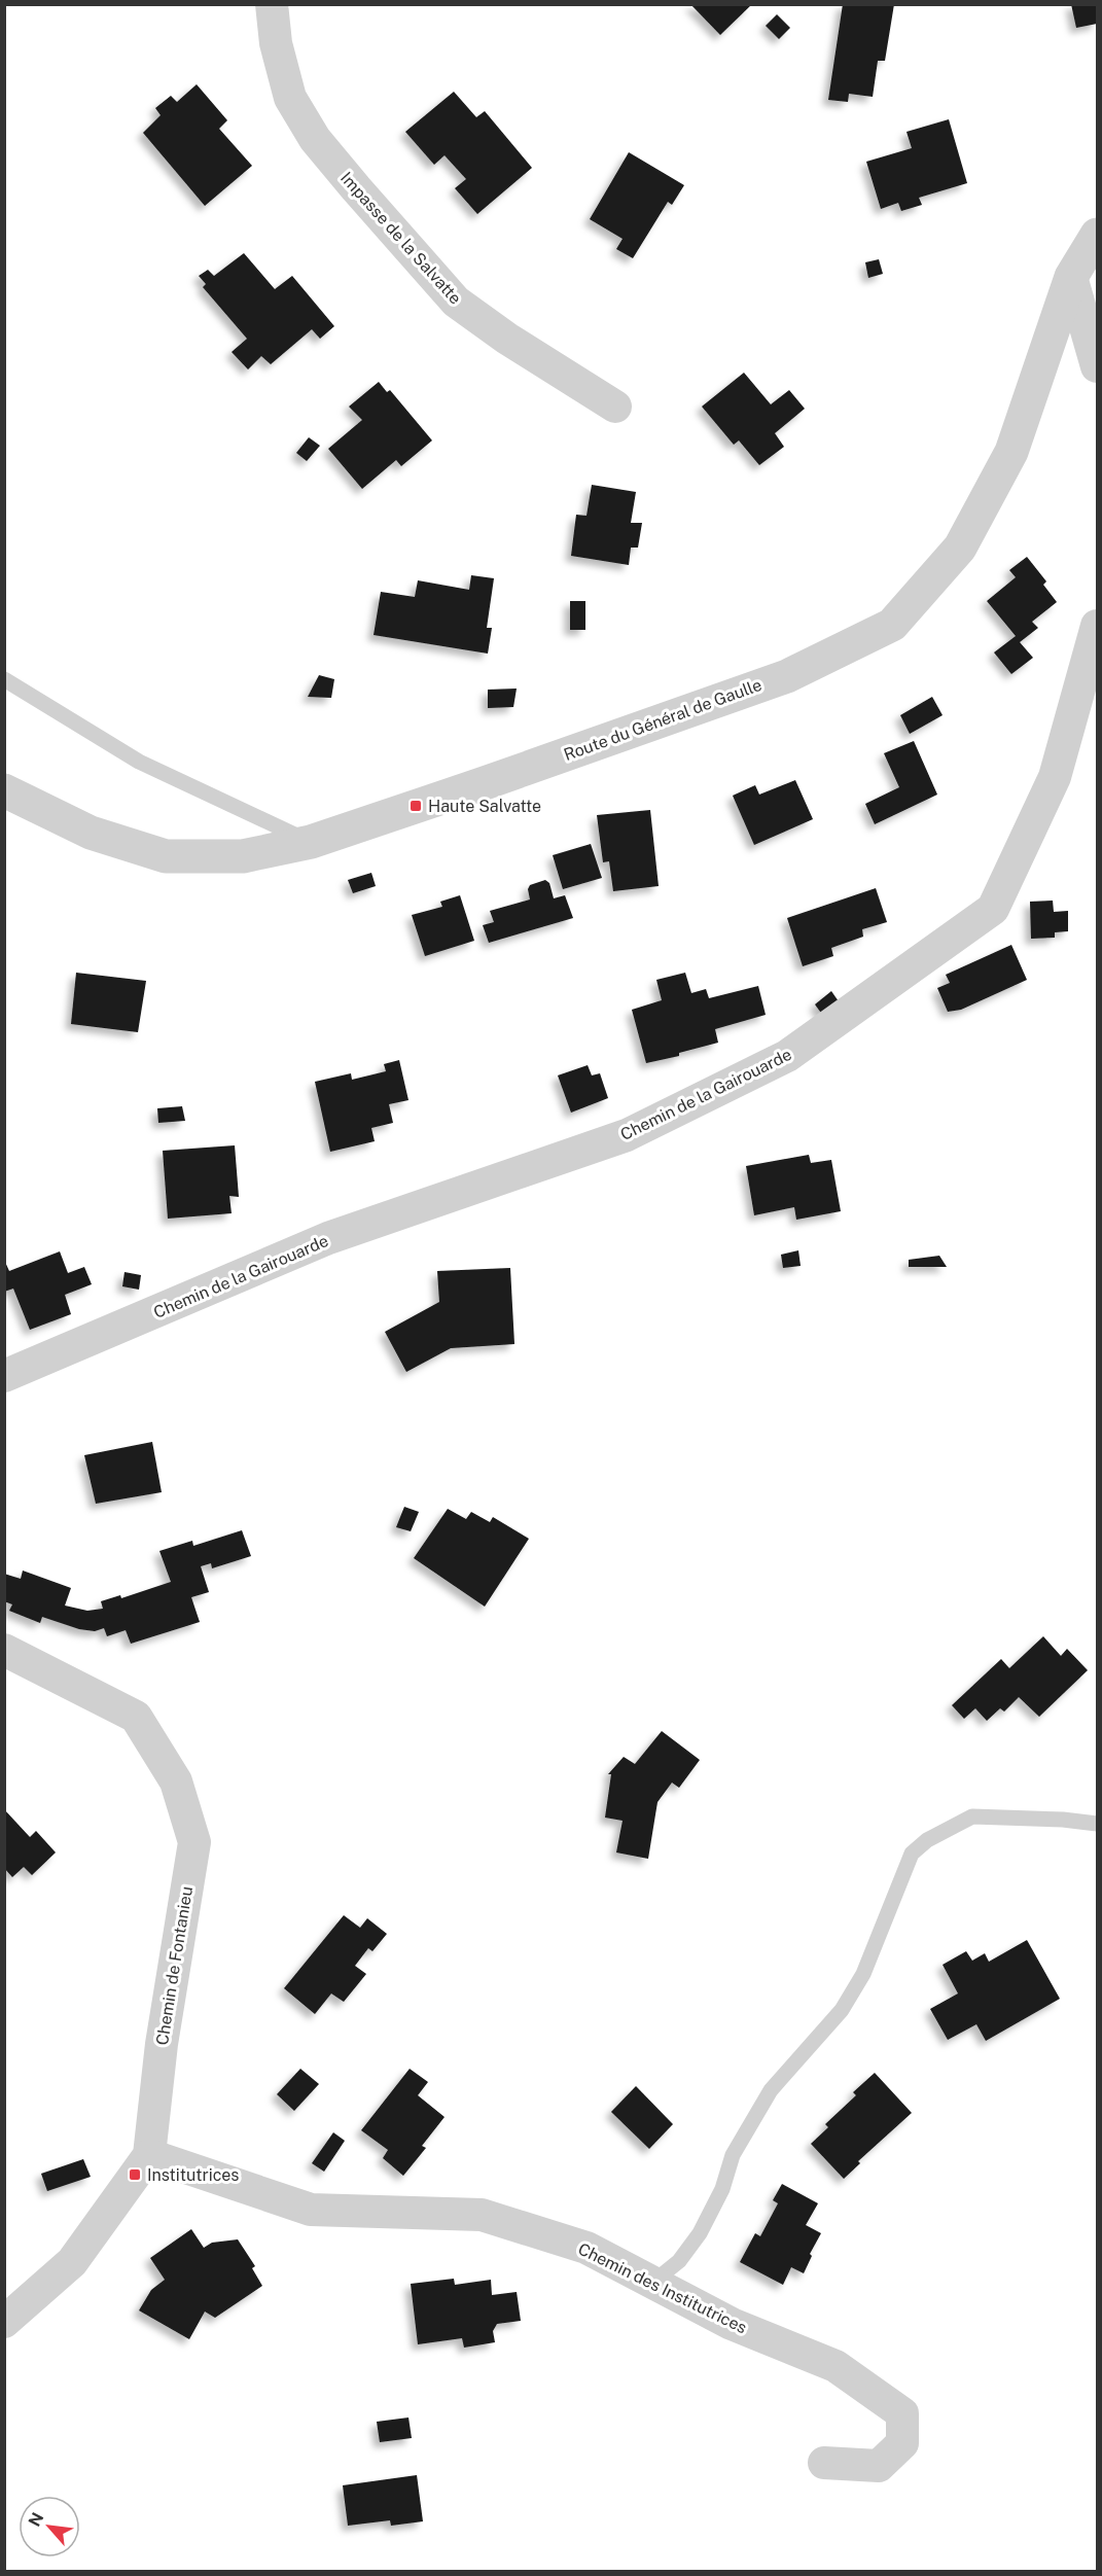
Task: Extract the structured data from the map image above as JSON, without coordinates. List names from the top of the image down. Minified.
{"streets":{"street":["Impasse de la Salvatte","Route du Général de Gaulle","Chemin de la Gairouarde","Chemin de Fontanieu","Chemin des Institutrices"]},"crossings":[["Chemin de Fontanieu","Chemin des Institutrices"]],"places":{"transit":["Haute Salvatte","Institutrices"]},"north":"top left"}
